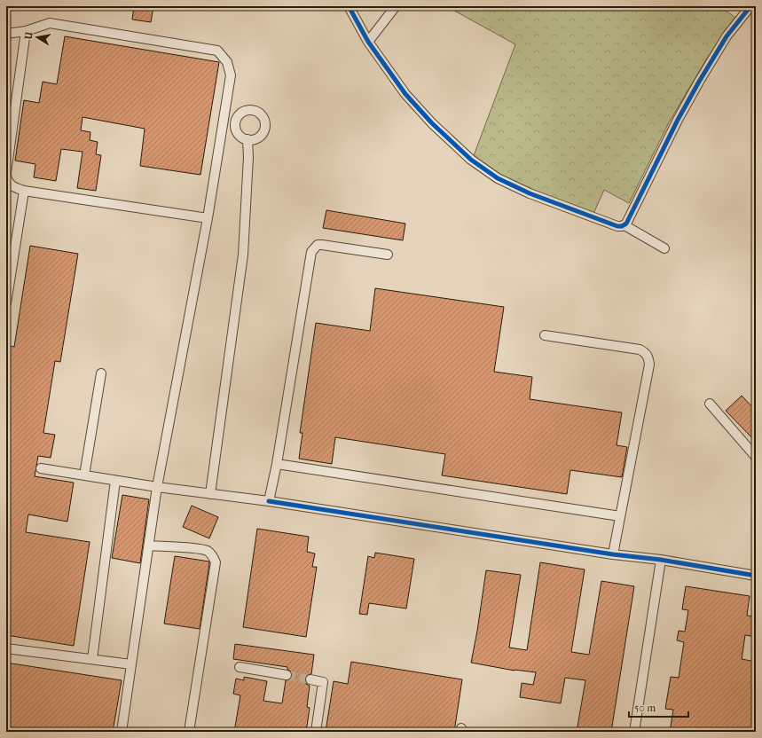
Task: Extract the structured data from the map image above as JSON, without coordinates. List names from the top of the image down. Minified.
{"scale_bar":"50 m","north":"left"}
